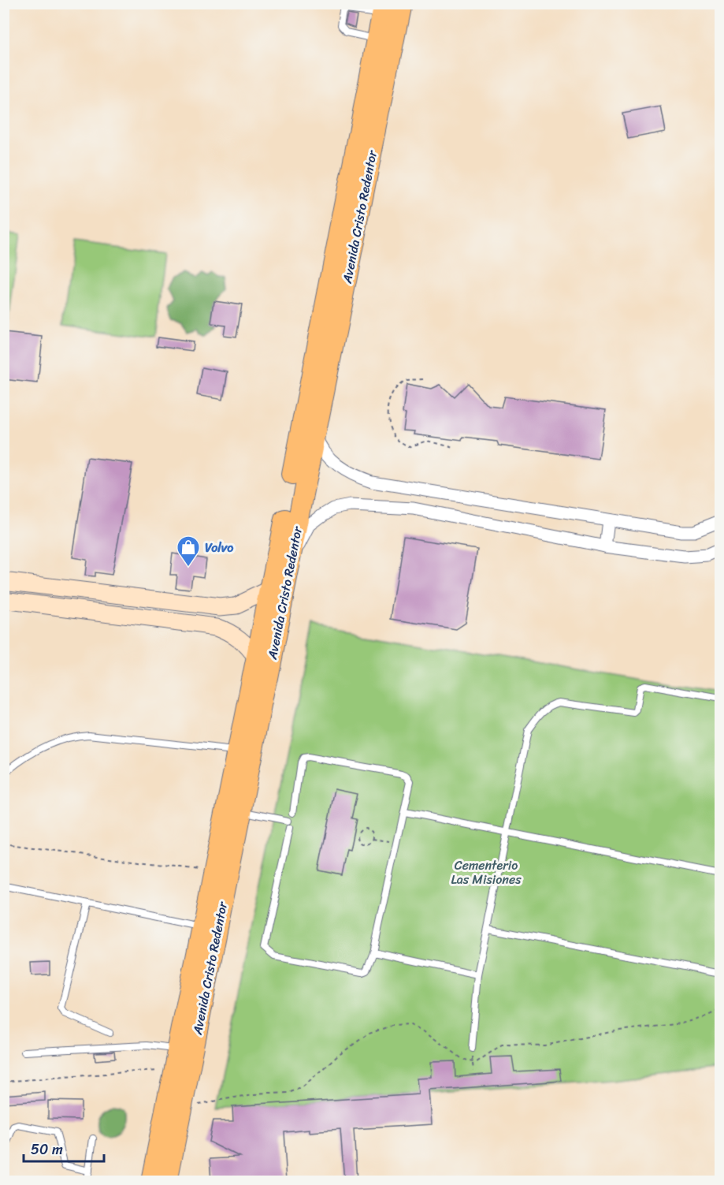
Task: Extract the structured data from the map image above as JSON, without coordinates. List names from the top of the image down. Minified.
{"streets":{"highway":["Avenida Cristo Redentor"]},"parks":["Cementerio Las Misiones"],"places":{"shop":["Volvo"]},"scale_bar":"50 m"}
